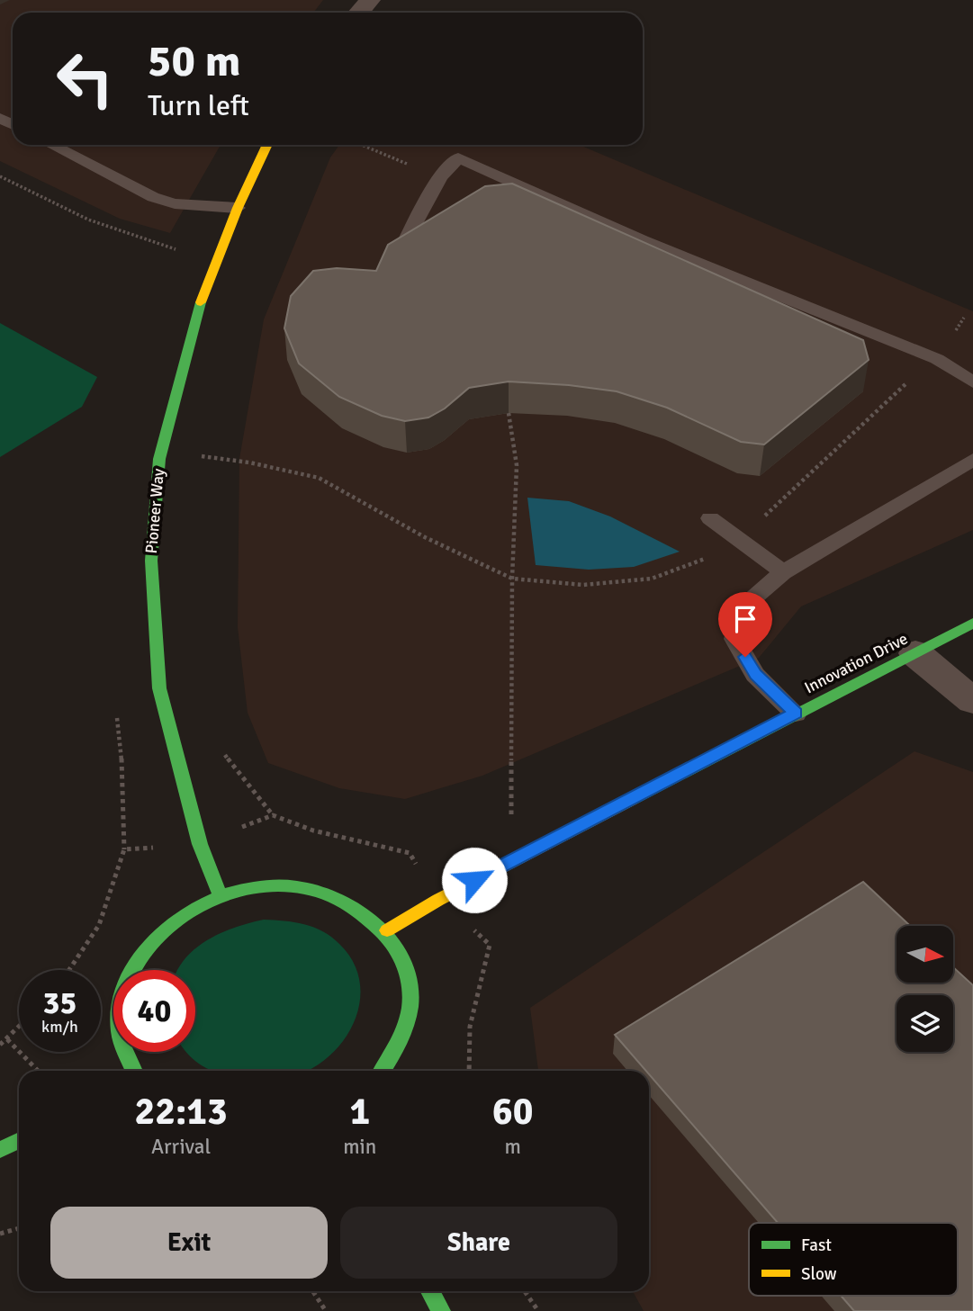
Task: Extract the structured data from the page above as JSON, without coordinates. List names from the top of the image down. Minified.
{"streets":{"street":["Pioneer Way","Innovation Drive"]},"legend":["Fast","Slow"],"north":"right","page":{"turn":["50 m","Turn left"],"speed":"35 km/h","limit":"40","eta":["22:13","Arrival","1","min","60","m"],"buttons":["Exit","Share"]}}
